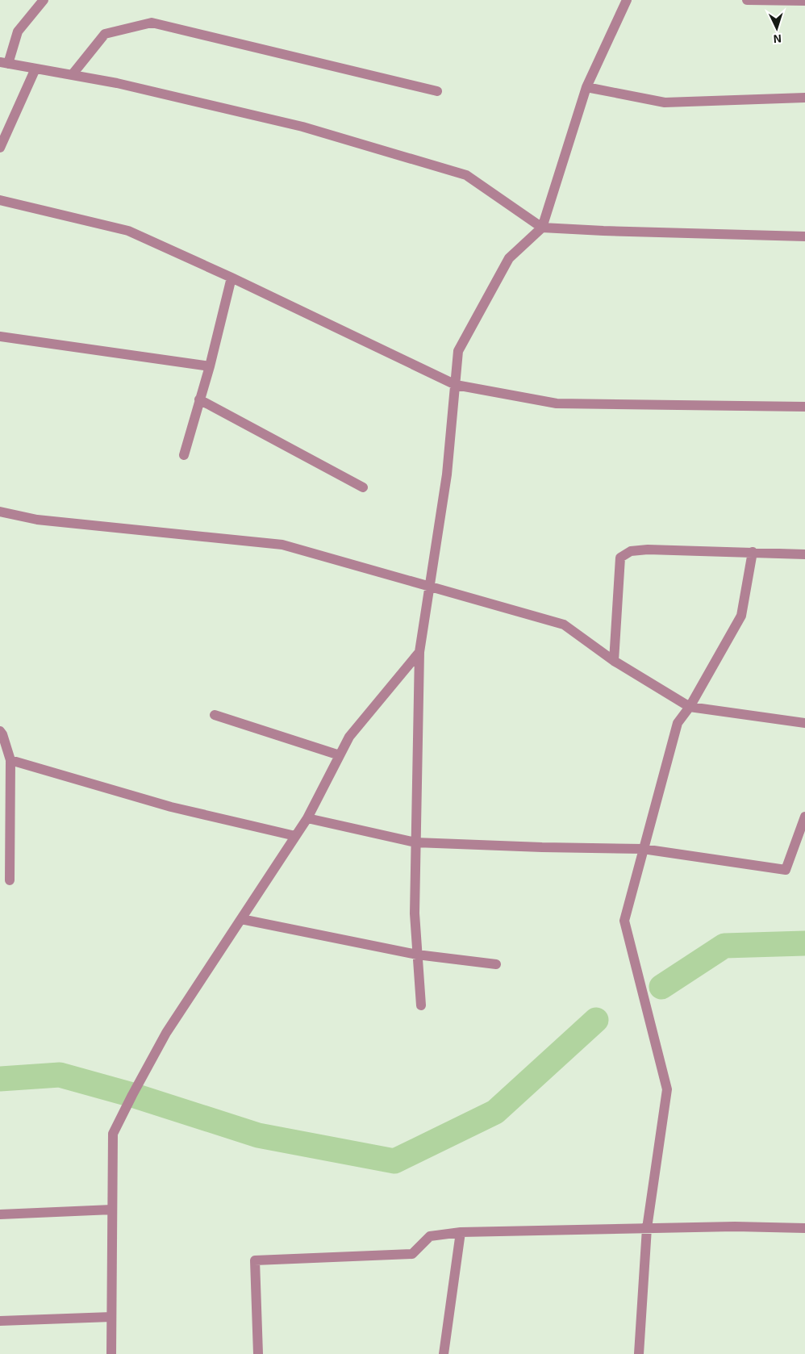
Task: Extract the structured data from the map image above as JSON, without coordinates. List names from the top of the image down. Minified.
{"north":"bottom"}
